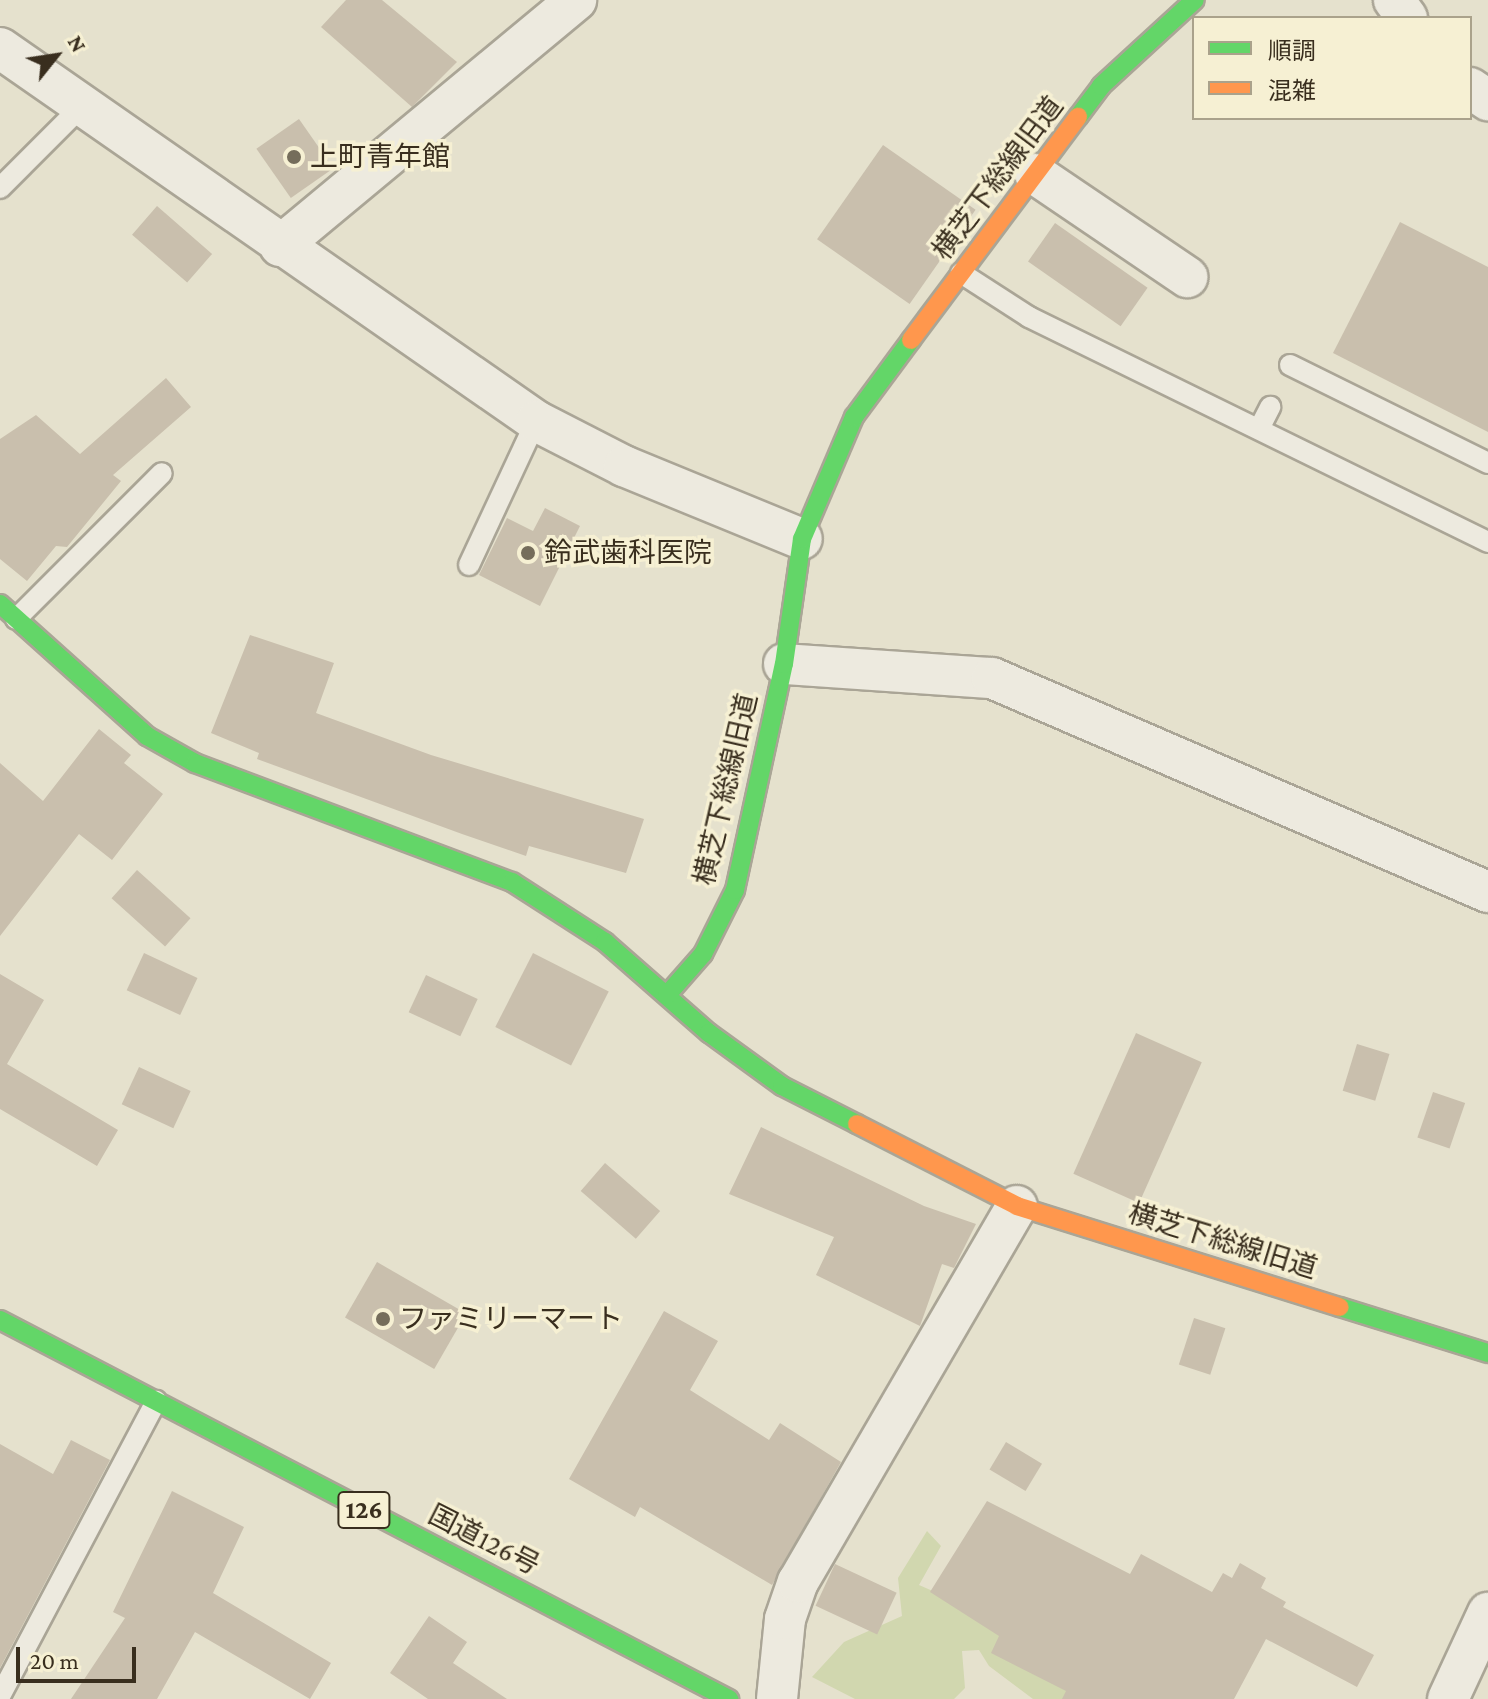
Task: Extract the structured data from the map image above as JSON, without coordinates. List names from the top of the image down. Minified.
{"streets":{"main road":["横芝下総線旧道","126","国道126号"]},"places":["上町青年館","鈴武歯科医院","ファミリーマート"],"legend":["順調","混雑"],"scale_bar":"20 m","north":"top right"}
